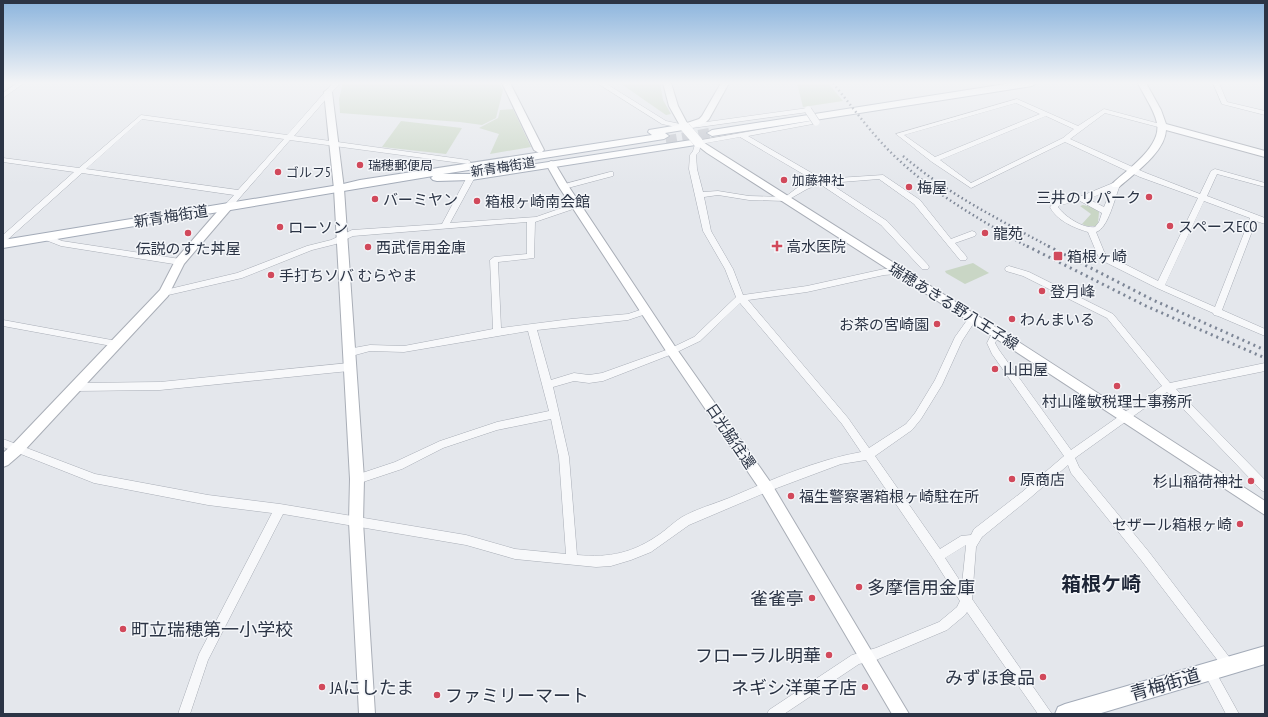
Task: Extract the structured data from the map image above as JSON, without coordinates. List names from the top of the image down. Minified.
{"streets":{"main road":["新青梅街道","青梅街道"],"street":["瑞穂あきる野八王子線","日光脇往還"]},"districts":["箱根ケ崎"],"places":{"other":["瑞穂郵便局","ゴルフ5","加藤神社","梅屋","三井のリパーク","バーミヤン","箱根ヶ崎南会館","スペースECO","ローソン","伝説のすた丼屋","龍苑","西武信用金庫","手打ちソバ むらやま","登月峰","わんまいる","お茶の宮崎園","山田屋","村山隆敏税理士事務所","原商店","杉山稲荷神社","福生警察署箱根ヶ崎駐在所","セザール箱根ヶ崎","多摩信用金庫","雀雀亭","町立瑞穂第一小学校","フローラル明華","みずほ食品","JAにしたま","ネギシ洋菓子店","ファミリーマート"],"health":["高水医院"],"transit":["箱根ヶ崎"]}}
